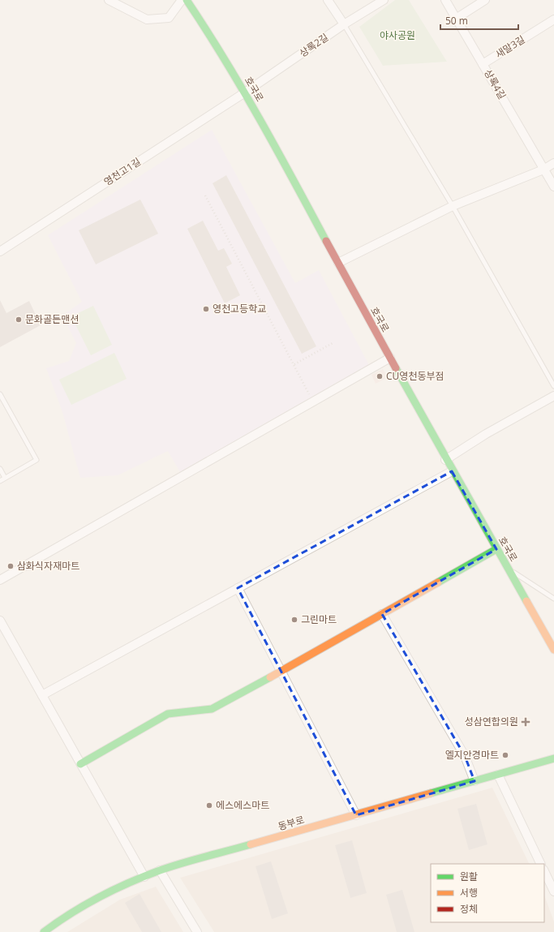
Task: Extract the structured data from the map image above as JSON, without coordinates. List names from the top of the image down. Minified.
{"streets":{"street":["상록2길","새말3길","상록4길","호국로","영천고1길","동부로"]},"crossings":[["상록2길","호국로"],["상록2길","영천고1길"],["새말3길","상록4길"],["호국로","영천고1길"]],"parks":["야사공원"],"places":{"other":["영천고등학교","문화골든맨션","CU영천동부점","삼화식자재마트","그린마트","엘지안경마트","에스에스마트"],"health":["성삼연합의원"]},"legend":["원활","서행","정체"],"scale_bar":"50 m"}
